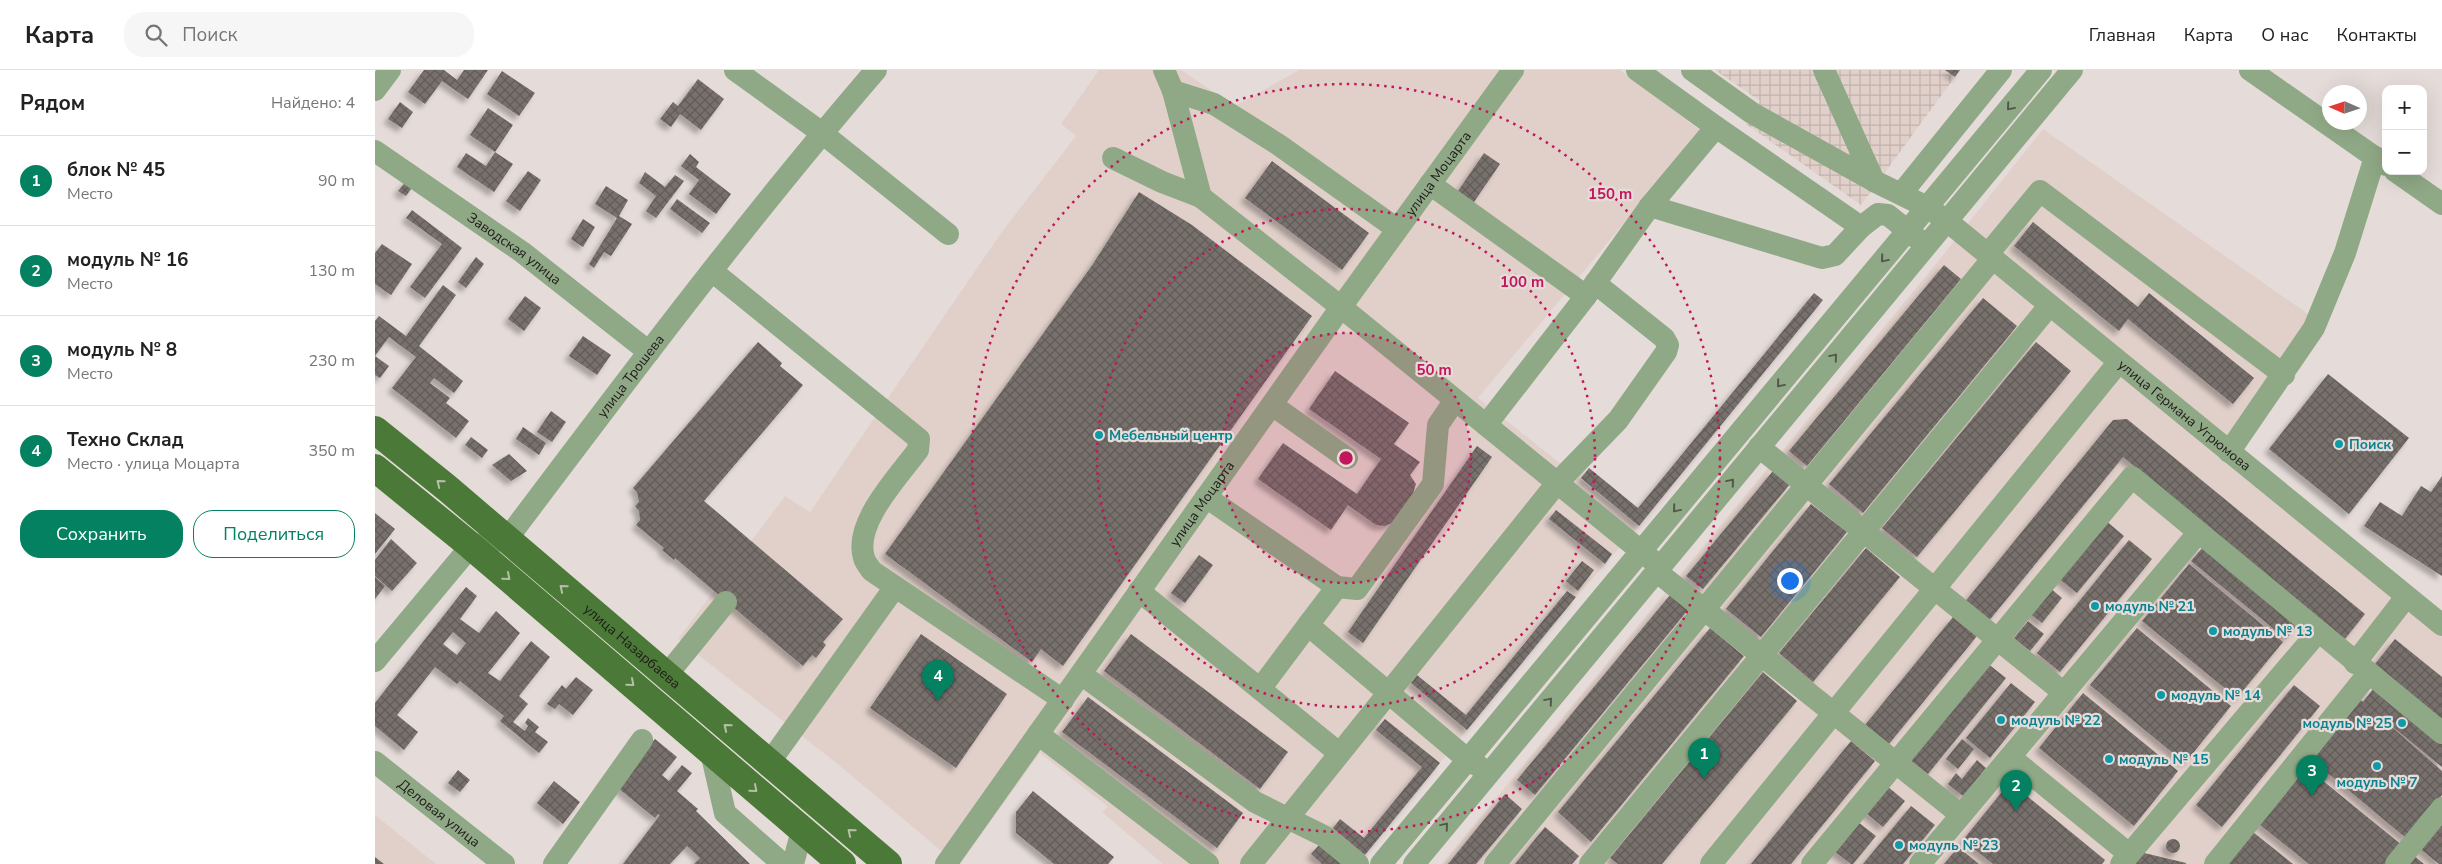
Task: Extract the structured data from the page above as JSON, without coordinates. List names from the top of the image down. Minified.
{"streets":{"main road":["улица Назарбаева"],"street":["улица Моцарта","Заводская улица","улица Трошева","улица Германа Угрюмова","Деловая улица"]},"crossings":[["Заводская улица","улица Трошева"],["улица Трошева","улица Назарбаева"]],"places":["Мебельный центр","Поиск","модуль № 21","модуль № 13","модуль № 14","модуль № 22","модуль № 25","модуль № 15","модуль № 7","модуль № 23"],"north":"left","page":{"header":"Карта","search":"Поиск","nav":["Главная","Карта","О нас","Контакты"],"heading":["Рядом","Найдено: 4"],"map_buttons":["+","−"],"list":[{"mark":"1","name":"блок № 45","note":"Место","value":"90 m"},{"mark":"2","name":"модуль № 16","note":"Место","value":"130 m"},{"mark":"3","name":"модуль № 8","note":"Место","value":"230 m"},{"mark":"4","name":"Техно Склад","note":"Место · улица Моцарта","value":"350 m"}],"buttons":["Сохранить","Поделиться"],"pins":["4","1","3","2"]},"rings":["150 m","100 m","50 m"]}
